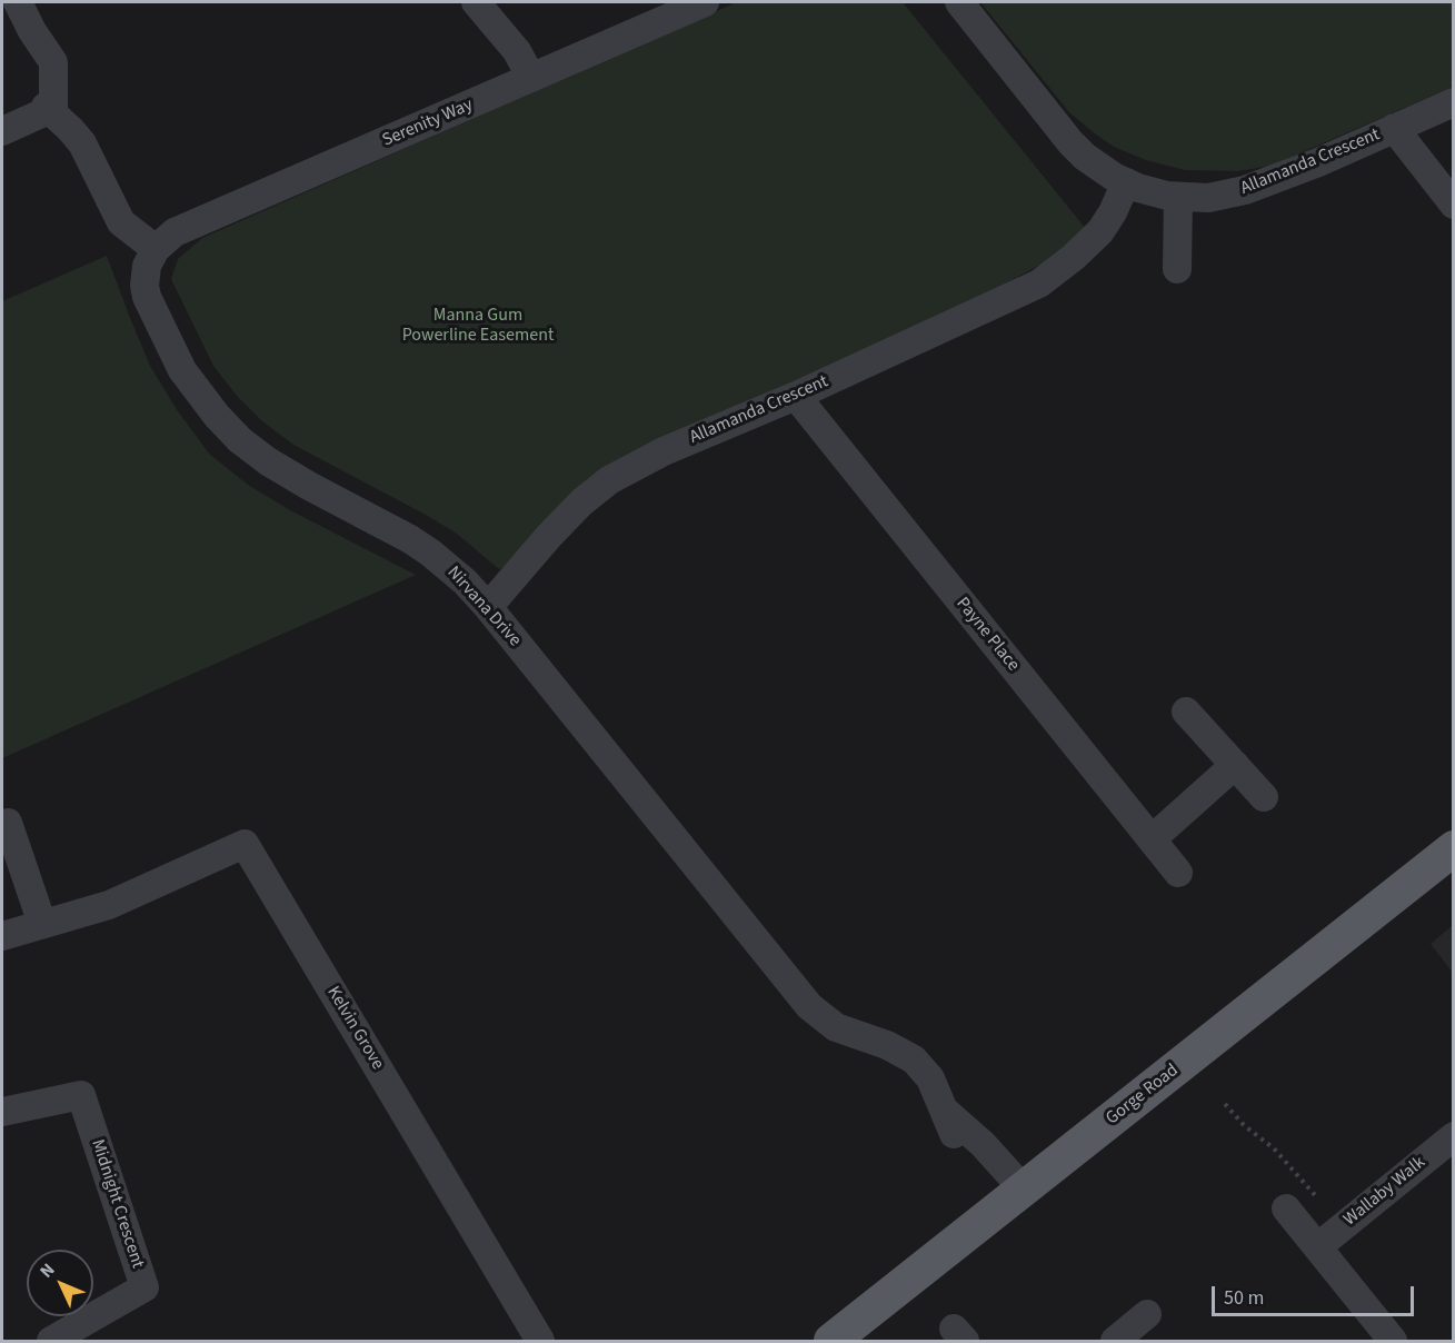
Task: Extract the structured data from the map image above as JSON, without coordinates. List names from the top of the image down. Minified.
{"streets":{"main road":["Gorge Road"],"street":["Serenity Way","Allamanda Crescent","Nirvana Drive","Payne Place","Kelvin Grove","Wallaby Walk","Midnight Crescent"]},"crossings":[["Serenity Way","Nirvana Drive"],["Allamanda Crescent","Nirvana Drive"],["Allamanda Crescent","Payne Place"],["Nirvana Drive","Gorge Road"]],"parks":["Manna Gum Powerline Easement"],"scale_bar":"50 m","north":"top left"}
